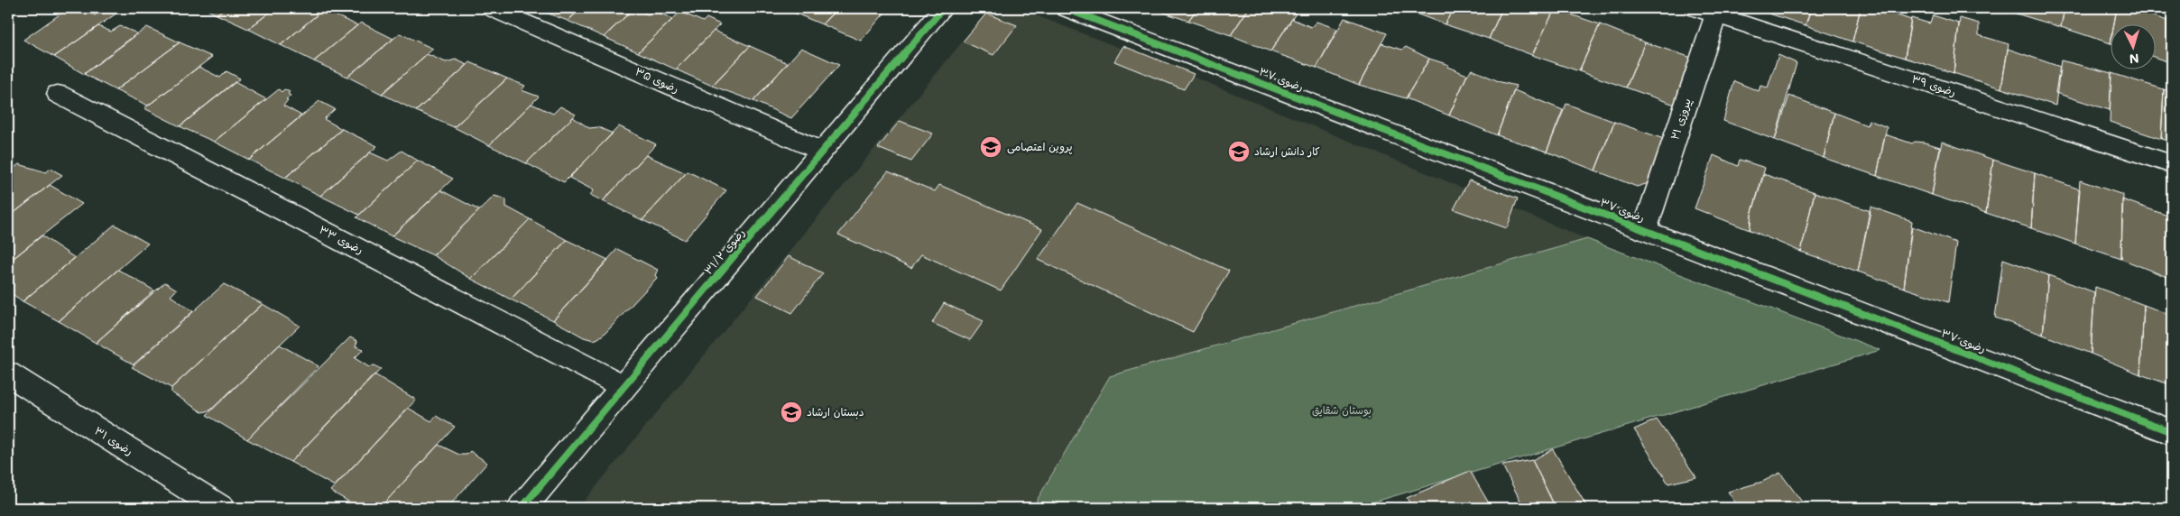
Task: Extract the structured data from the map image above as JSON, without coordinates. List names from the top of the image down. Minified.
{"streets":{"street":["رضوی ۳۷","رضوی ۳۵","رضوی ۳۹","پیروزی ۲۱","رضوی ۳۳","رضوی ۳۱/۲","رضوی ۳۱"]},"crossings":[["رضوی ۳۷","پیروزی ۲۱"],["رضوی ۳۵","رضوی ۳۱/۲"],["رضوی ۳۹","پیروزی ۲۱"],["رضوی ۳۳","رضوی ۳۱/۲"]],"parks":["بوستان شقایق"],"places":{"school or university":["پروین اعتصامی","کار دانش ارشاد","دبستان ارشاد"]},"north":"bottom"}
